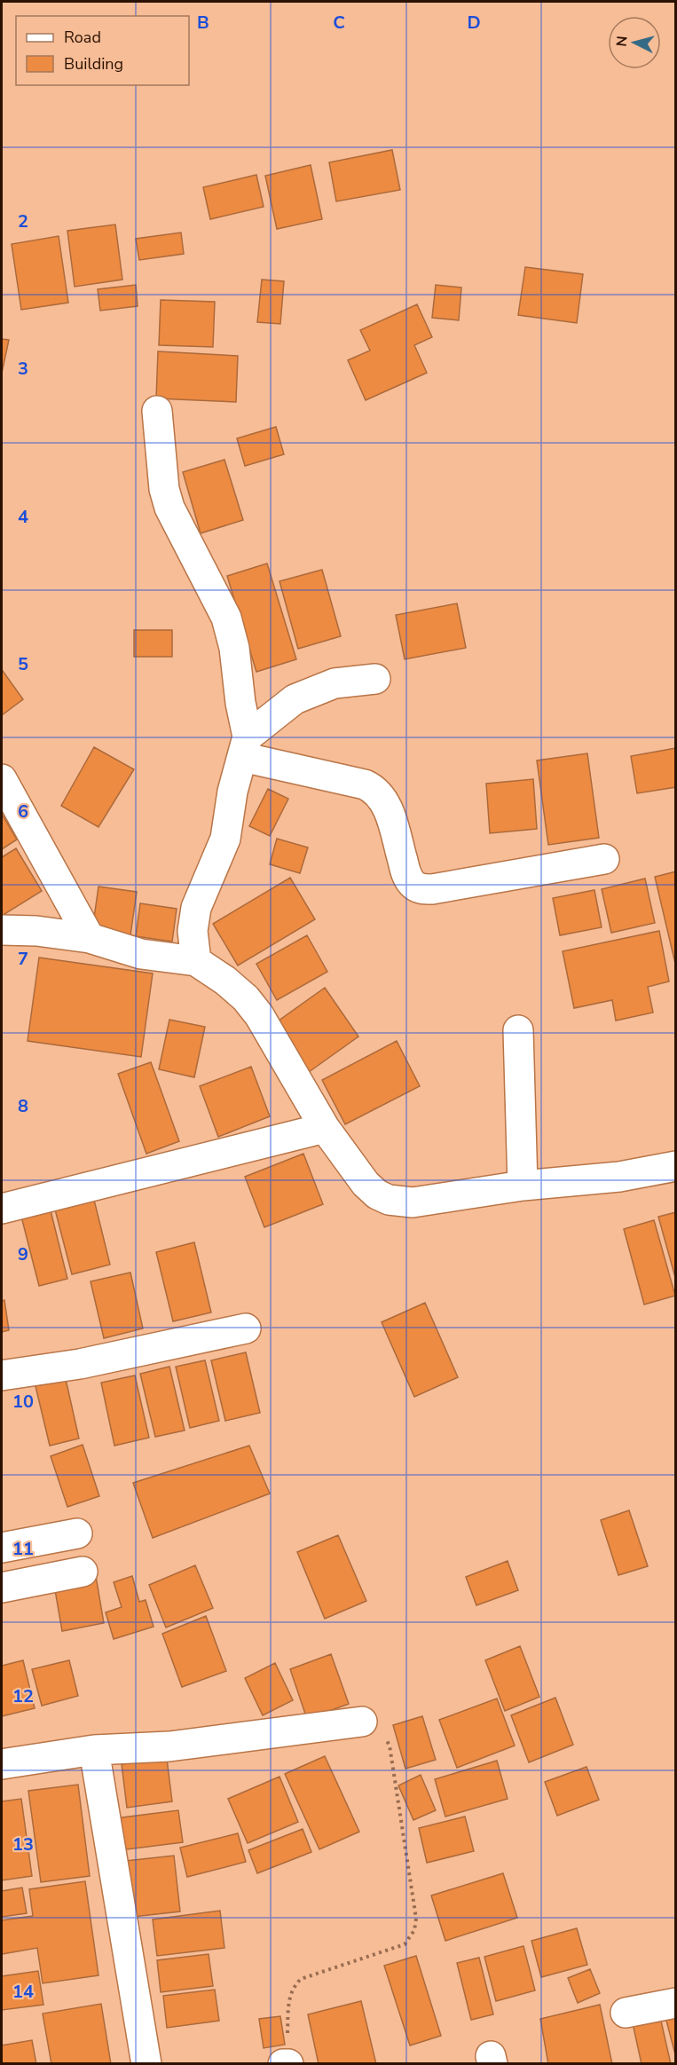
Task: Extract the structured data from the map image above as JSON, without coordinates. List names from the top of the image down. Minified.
{"legend":["Road","Building"],"north":"left","grid":{"columns":["B","C","D"],"rows":["2","3","4","5","6","7","8","9","10","11","12","13","14"]}}
